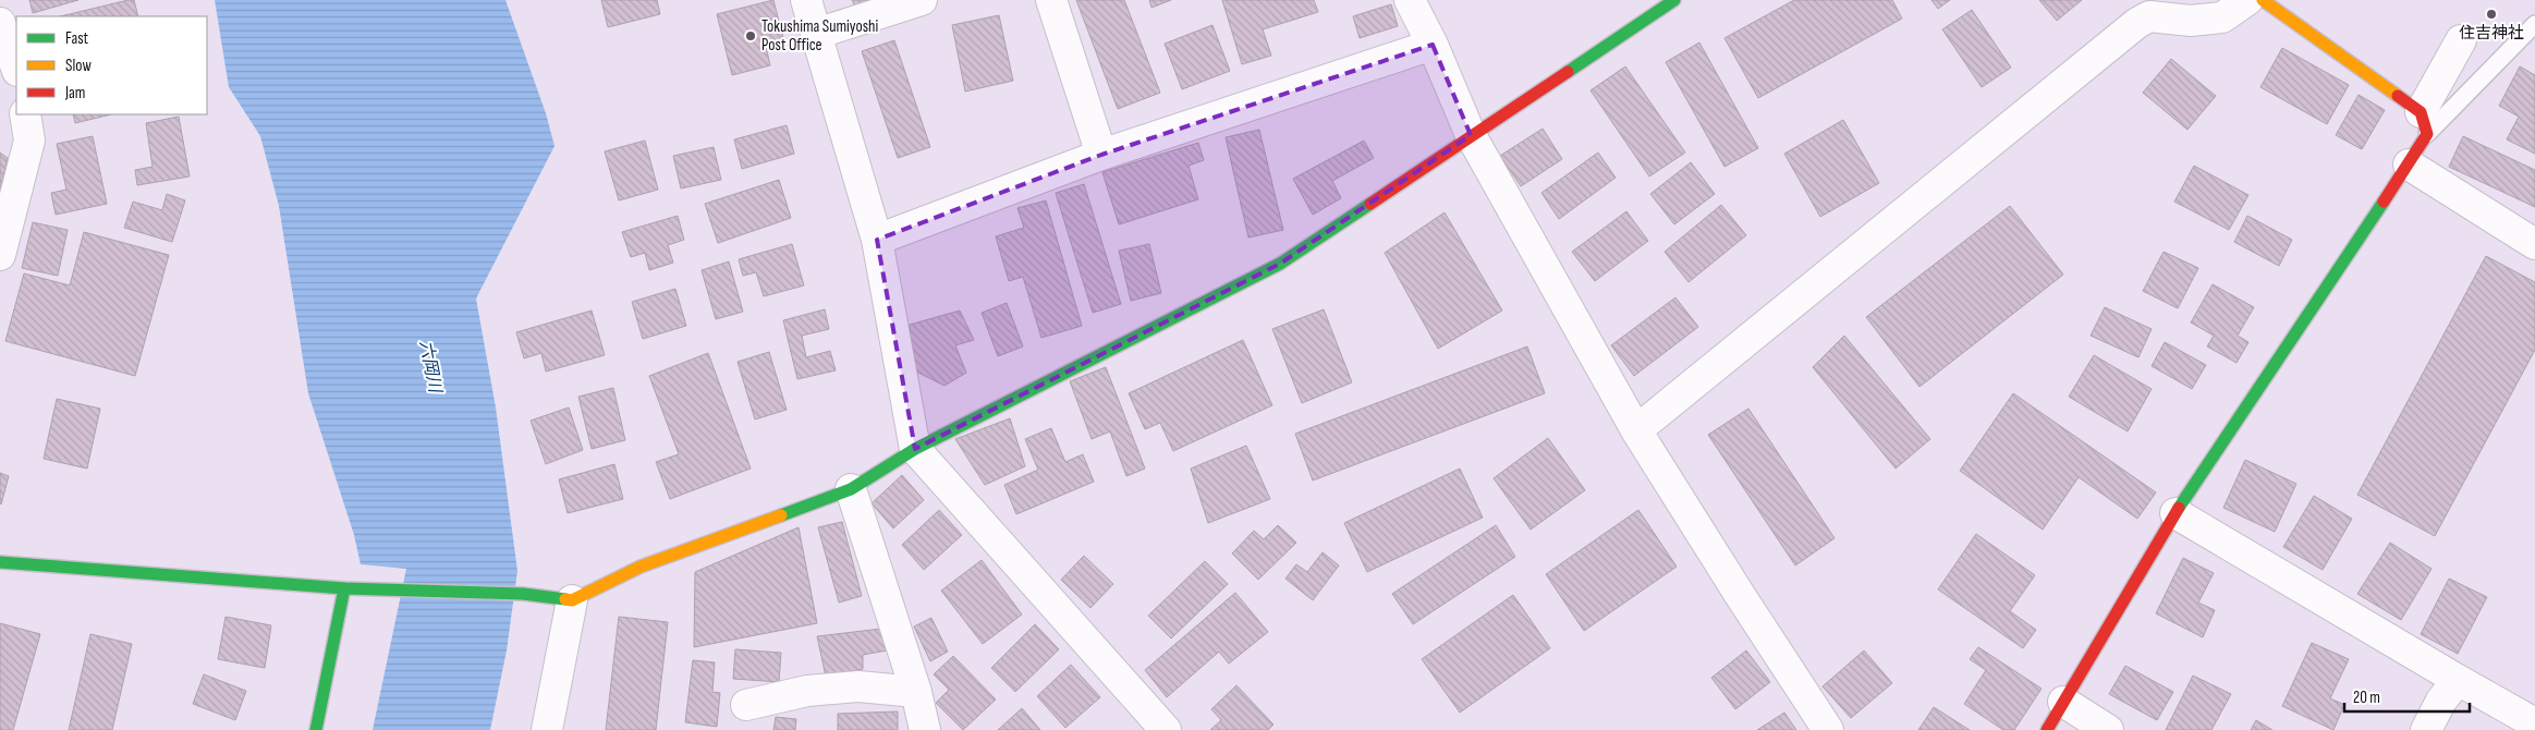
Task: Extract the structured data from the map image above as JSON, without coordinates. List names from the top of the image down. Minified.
{"water":["六岡川"],"places":["住吉神社","Tokushima Sumiyoshi Post Office"],"legend":["Fast","Slow","Jam"],"scale_bar":"20 m"}
